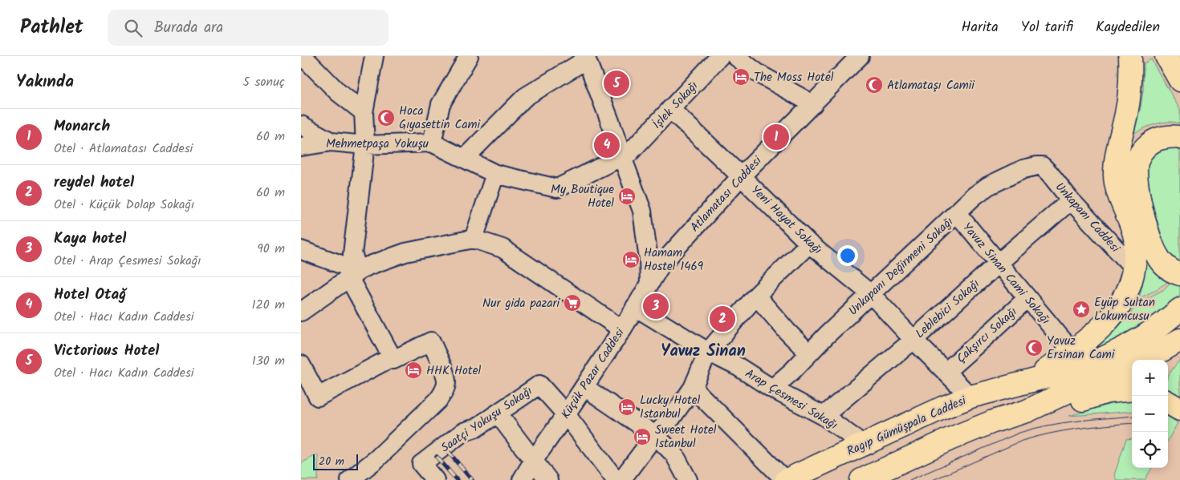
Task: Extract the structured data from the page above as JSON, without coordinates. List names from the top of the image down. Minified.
{"streets":{"main road":["Ragıp Gümüşpala Caddesi"],"street":["İşlek Sokağı","Mehmetpaşa Yokuşu","Atlamatası Caddesi","Unkapanı Caddesi","Yeni Hayat Sokağı","Unkapanı Değirmeni Sokağı","Yavuz Sinan Cami Sokağı","Leblebici Sokağı","Çakşırcı Sokağı","Küçük Pazar Caddesi","Arap Çesmesi Sokağı","Saatçi Yokuşu Sokağı"]},"crossings":[["İşlek Sokağı","Mehmetpaşa Yokuşu"],["İşlek Sokağı","Yeni Hayat Sokağı"],["Atlamatası Caddesi","Yeni Hayat Sokağı"],["Atlamatası Caddesi","Küçük Pazar Caddesi"],["Unkapanı Caddesi","Unkapanı Değirmeni Sokağı"],["Unkapanı Caddesi","Leblebici Sokağı"],["Yeni Hayat Sokağı","Unkapanı Değirmeni Sokağı"],["Yeni Hayat Sokağı","Leblebici Sokağı"],["Yeni Hayat Sokağı","Çakşırcı Sokağı"],["Yeni Hayat Sokağı","Ragıp Gümüşpala Caddesi"],["Unkapanı Değirmeni Sokağı","Yavuz Sinan Cami Sokağı"],["Unkapanı Değirmeni Sokağı","Arap Çesmesi Sokağı"],["Yavuz Sinan Cami Sokağı","Leblebici Sokağı"],["Yavuz Sinan Cami Sokağı","Çakşırcı Sokağı"],["Leblebici Sokağı","Arap Çesmesi Sokağı"],["Küçük Pazar Caddesi","Arap Çesmesi Sokağı"],["Küçük Pazar Caddesi","Saatçi Yokuşu Sokağı"],["Arap Çesmesi Sokağı","Ragıp Gümüşpala Caddesi"]],"districts":["Yavuz Sinan"],"places":{"hotel":["The Moss Hotel","My Boutique Hotel","Hamam Hostel 1469","HHK Hotel","Lucky Hotel Istanbul","Sweet Hotel Istanbul"],"mosque":["Atlamataşı Camii","Hoca Gıyasettin Cami","Yavuz Ersinan Cami"],"supermarket":["Nur gida pazari"],"place":["Eyüp Sultan Lokumcusu"]},"scale_bar":"20 m","page":{"header":"Pathlet","search":"Burada ara","nav":["Harita","Yol tarifi","Kaydedilen"],"heading":["Yakında","5 sonuç"],"pins":["5","1","4","3","2"],"list":[{"mark":"1","name":"Monarch","note":"Otel · Atlamatası Caddesi","value":"60 m"},{"mark":"2","name":"reydel hotel","note":"Otel · Küçük Dolap Sokağı","value":"60 m"},{"mark":"3","name":"Kaya hotel","note":"Otel · Arap Çesmesi Sokağı","value":"90 m"},{"mark":"4","name":"Hotel Otağ","note":"Otel · Hacı Kadın Caddesi","value":"120 m"},{"mark":"5","name":"Victorious Hotel","note":"Otel · Hacı Kadın Caddesi","value":"130 m"}],"map_buttons":["+","−"],"scale":"20 m"}}
